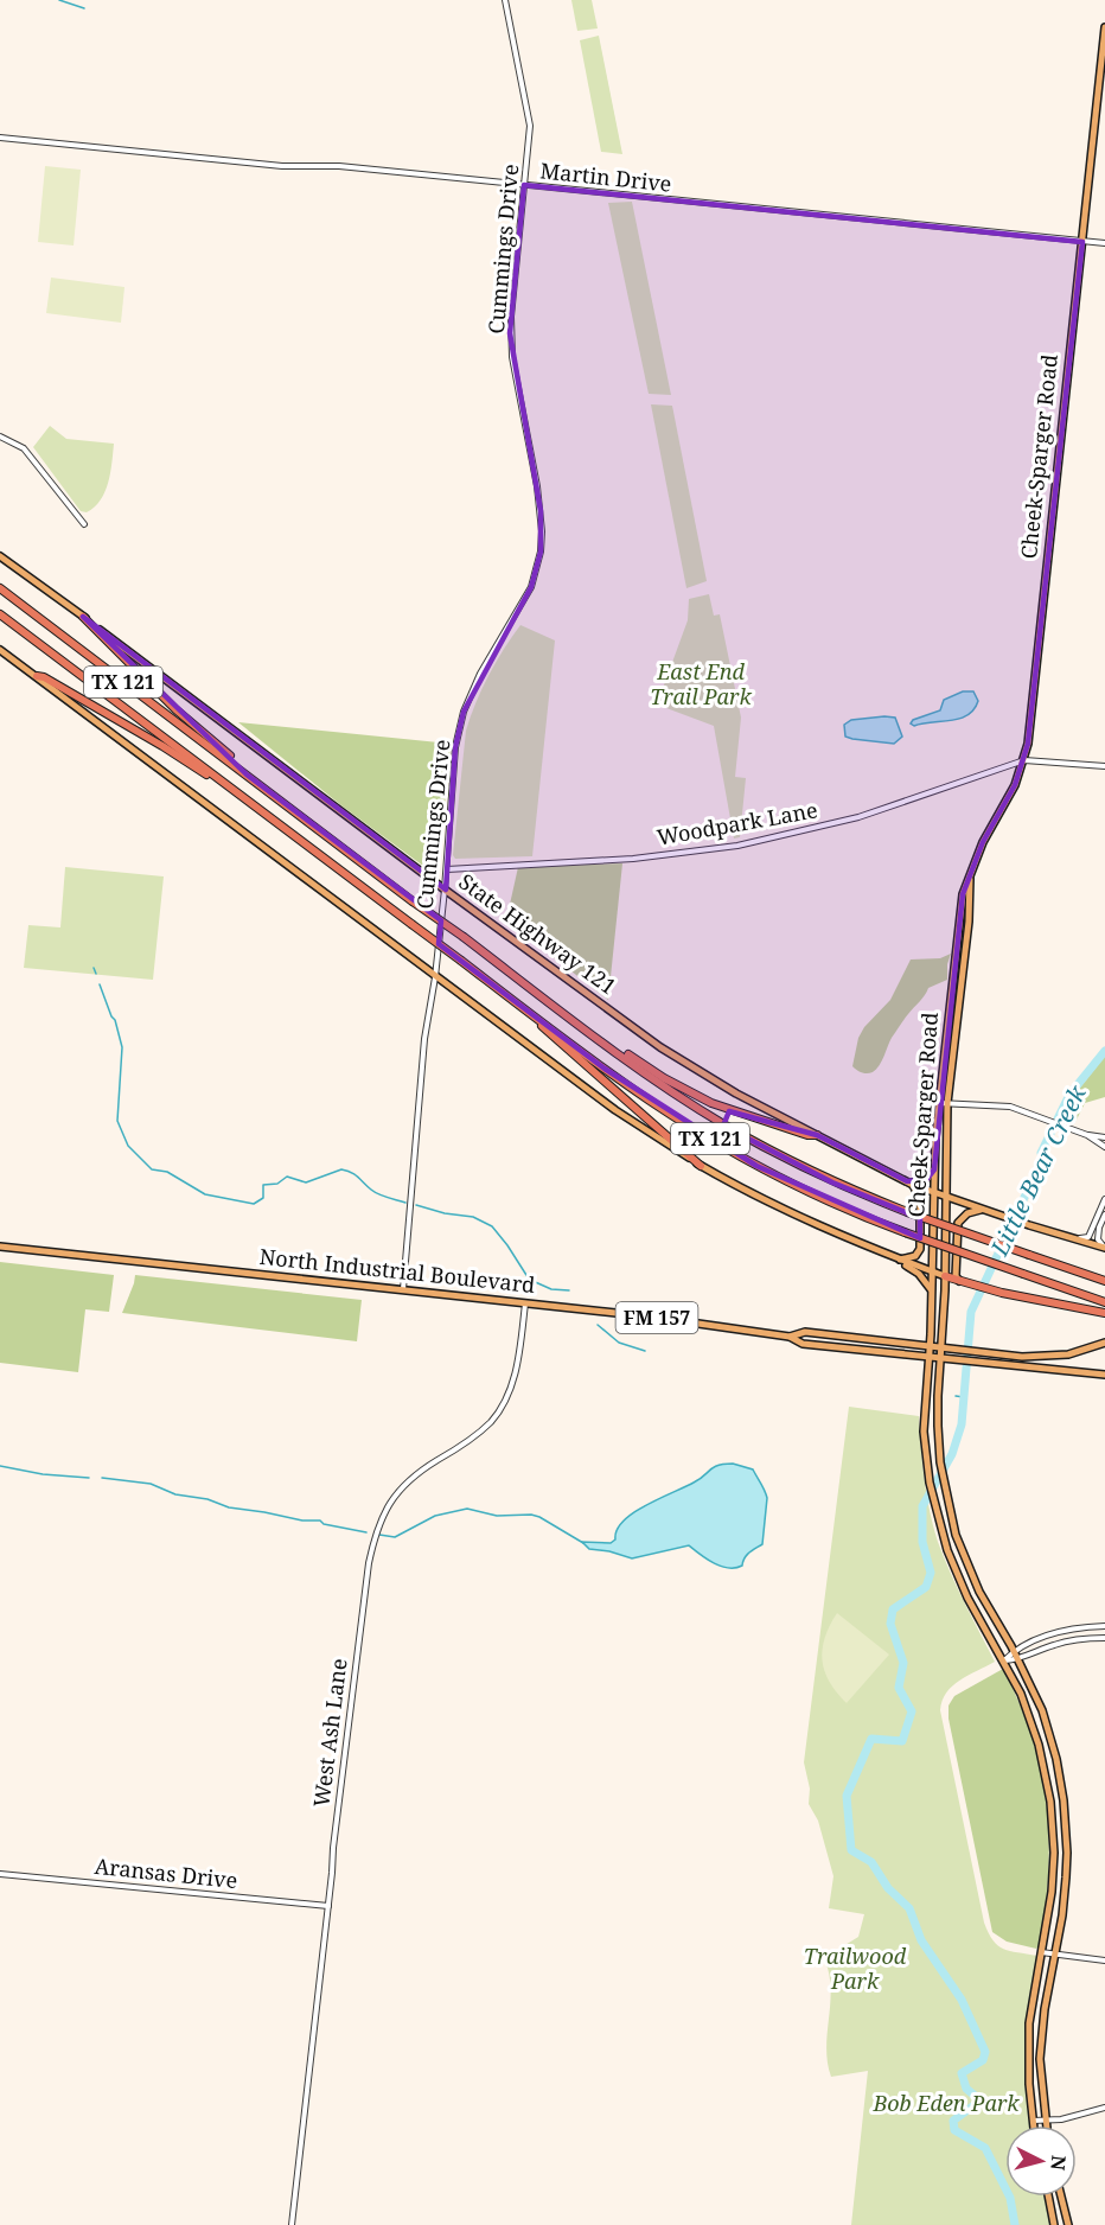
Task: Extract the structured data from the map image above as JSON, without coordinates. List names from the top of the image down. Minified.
{"streets":{"highway":["TX 121"],"main road":["Cheek-Sparger Road","State Highway 121","North Industrial Boulevard","FM 157"],"street":["Martin Drive","Cummings Drive","Woodpark Lane","West Ash Lane","Aransas Drive"]},"crossings":[["Martin Drive","Cummings Drive"],["Martin Drive","Cheek-Sparger Road"],["Cummings Drive","Woodpark Lane"],["Cummings Drive","State Highway 121"],["Cummings Drive","North Industrial Boulevard"],["Cheek-Sparger Road","Woodpark Lane"],["Cheek-Sparger Road","State Highway 121"],["Cheek-Sparger Road","North Industrial Boulevard"],["North Industrial Boulevard","West Ash Lane"],["West Ash Lane","Aransas Drive"]],"water":["Little Bear Creek"],"parks":["East End Trail Park","Trailwood Park","Bob Eden Park"],"north":"right"}
